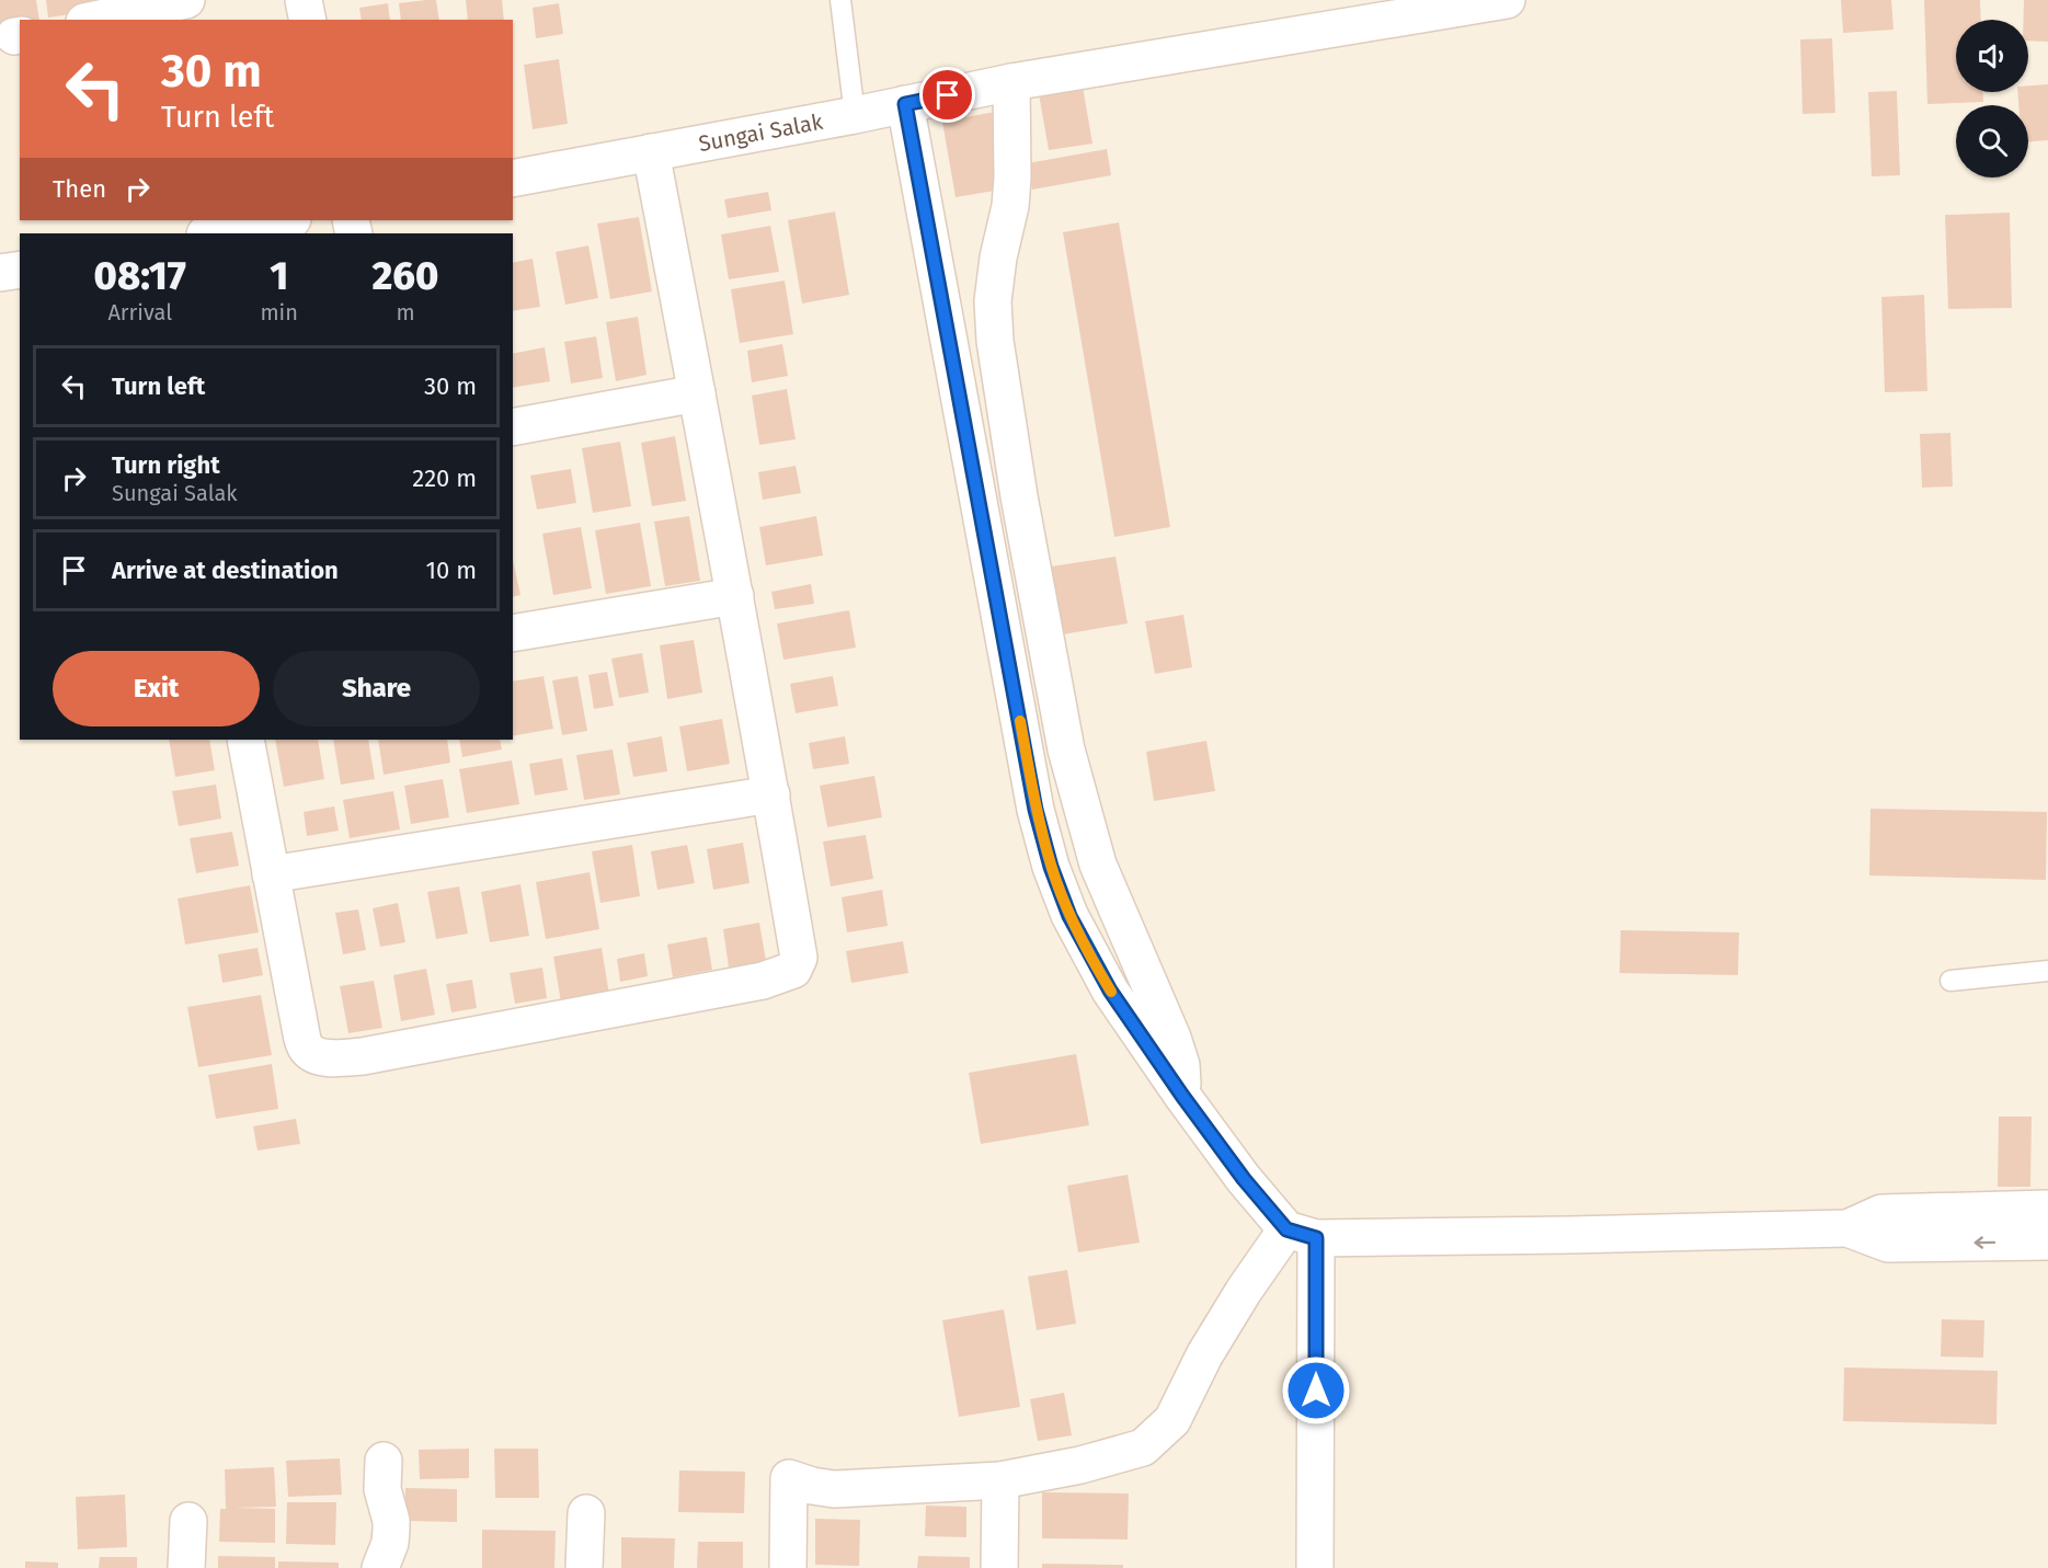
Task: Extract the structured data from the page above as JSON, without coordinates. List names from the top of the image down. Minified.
{"streets":{"street":["Sungai Salak"]},"page":{"turn":["30 m","Turn left"],"then":"Then","eta":["08:17","Arrival","1","min","260","m"],"list":[{"name":"Turn left","value":"30 m"},{"name":"Turn right","note":"Sungai Salak","value":"220 m"},{"name":"Arrive at destination","value":"10 m"}],"buttons":["Exit","Share"]}}
